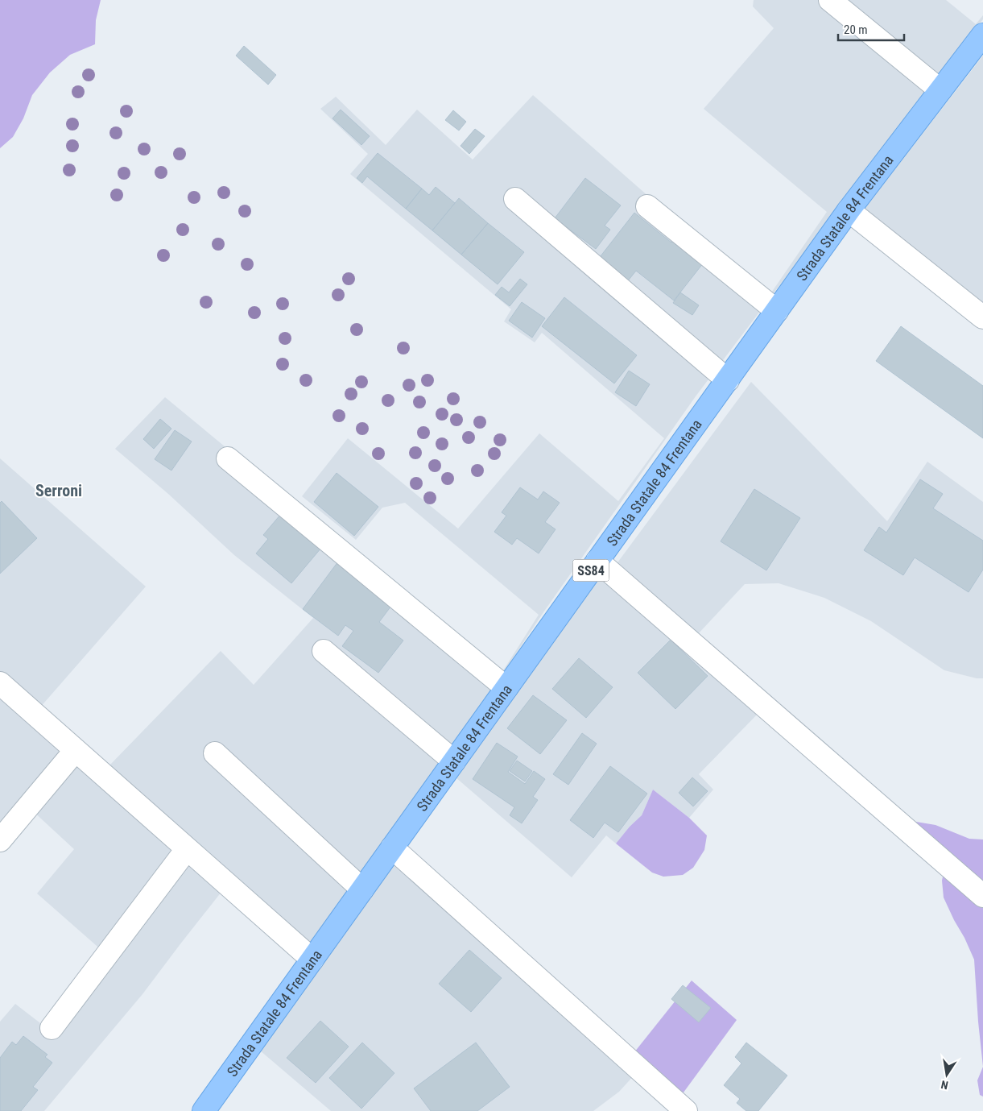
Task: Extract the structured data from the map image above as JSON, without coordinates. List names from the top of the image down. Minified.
{"streets":{"main road":["Strada Statale 84 Frentana","SS84"]},"districts":["Serroni"],"scale_bar":"20 m","north":"bottom"}
